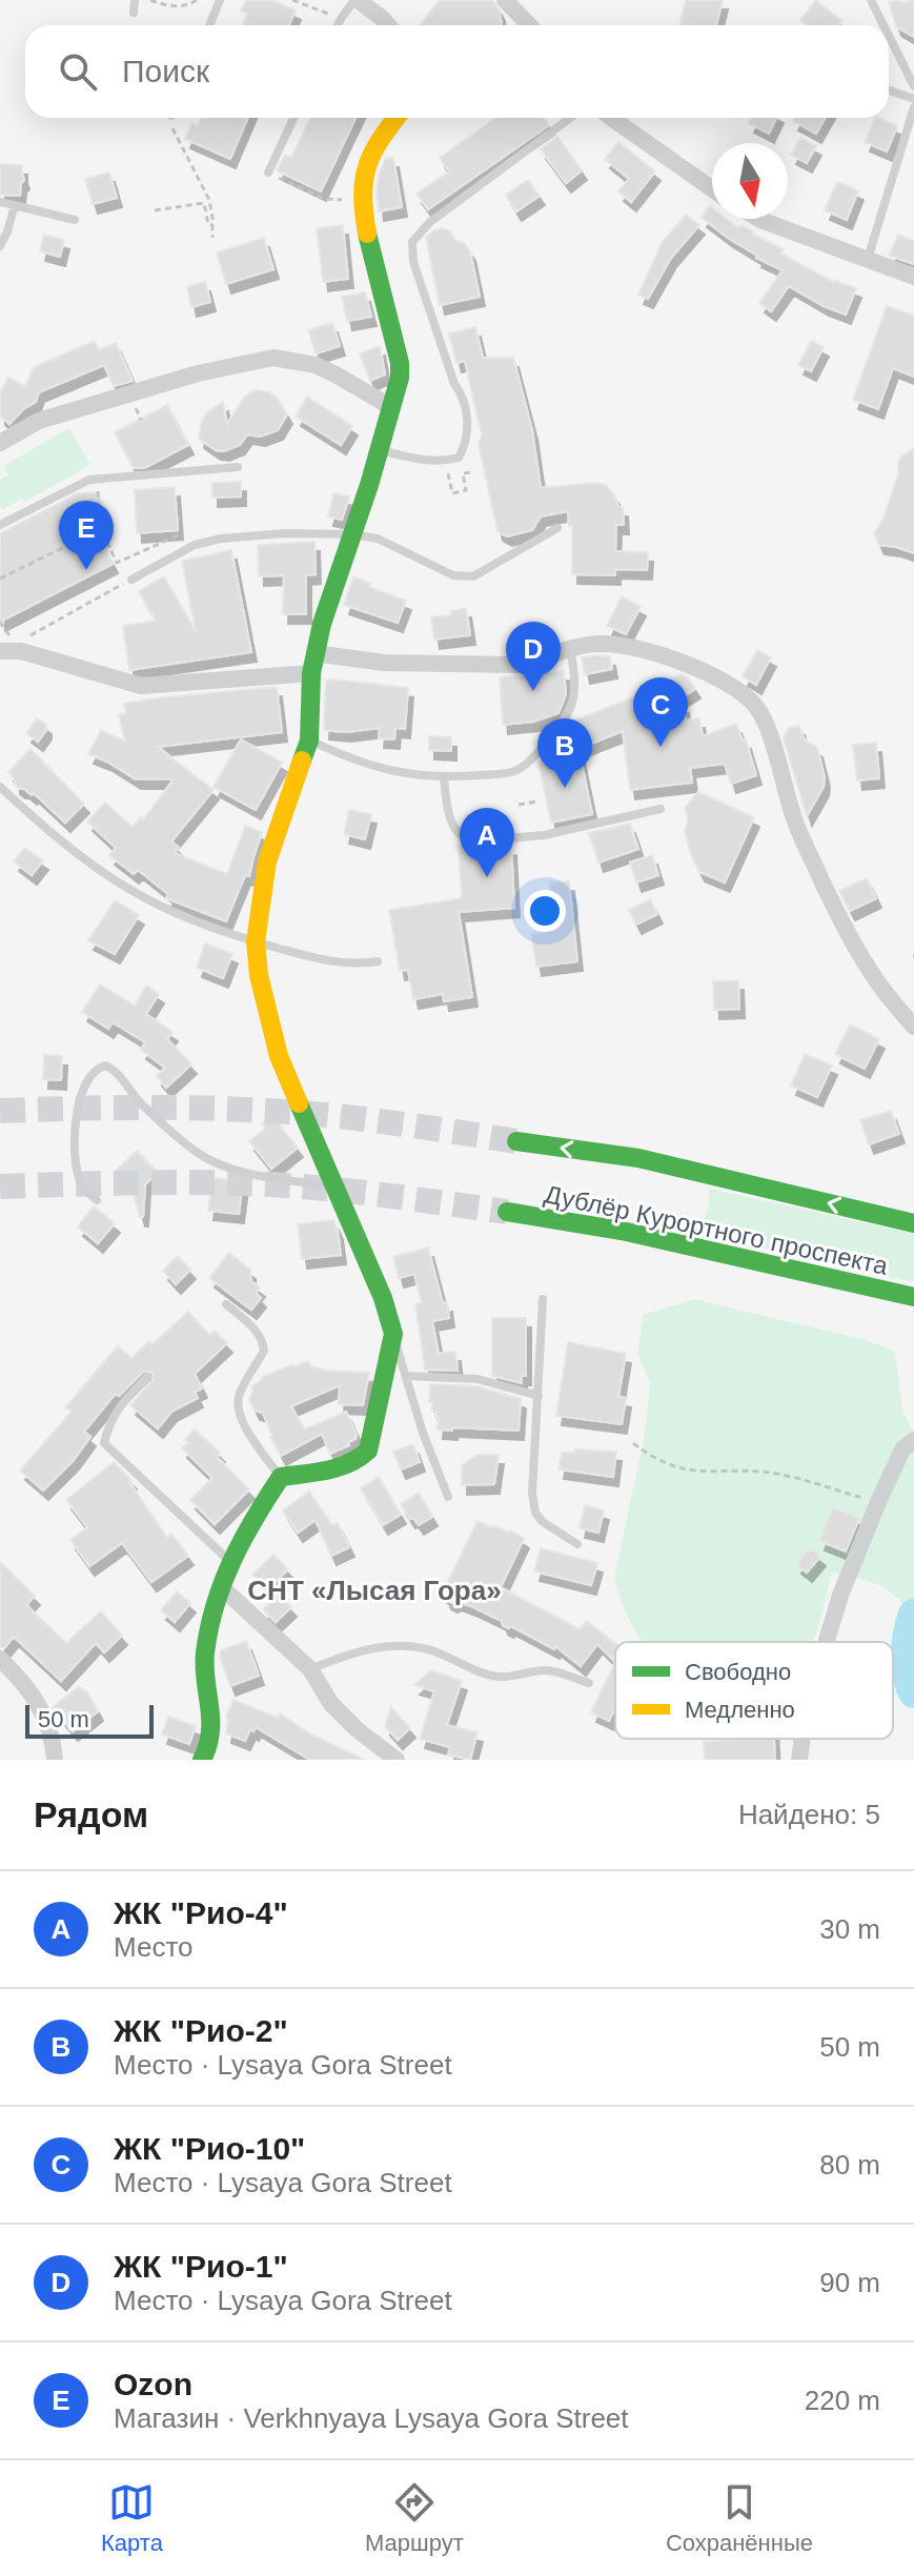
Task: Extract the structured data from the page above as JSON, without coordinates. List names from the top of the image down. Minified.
{"streets":{"street":["Дублёр Курортного проспекта"]},"districts":["СНТ «Лысая Гора»"],"legend":["Свободно","Медленно"],"scale_bar":"50 m","north":"bottom","page":{"search":"Поиск","pins":["E","D","C","B","A"],"scale":"50 m","heading":["Рядом","Найдено: 5"],"list":[{"mark":"A","name":"ЖК \"Рио-4\"","note":"Место","value":"30 m"},{"mark":"B","name":"ЖК \"Рио-2\"","note":"Место · Lysaya Gora Street","value":"50 m"},{"mark":"C","name":"ЖК \"Рио-10\"","note":"Место · Lysaya Gora Street","value":"80 m"},{"mark":"D","name":"ЖК \"Рио-1\"","note":"Место · Lysaya Gora Street","value":"90 m"},{"mark":"E","name":"Ozon","note":"Магазин · Verkhnyaya Lysaya Gora Street","value":"220 m"}],"nav":["Карта","Маршрут","Сохранённые"]}}
